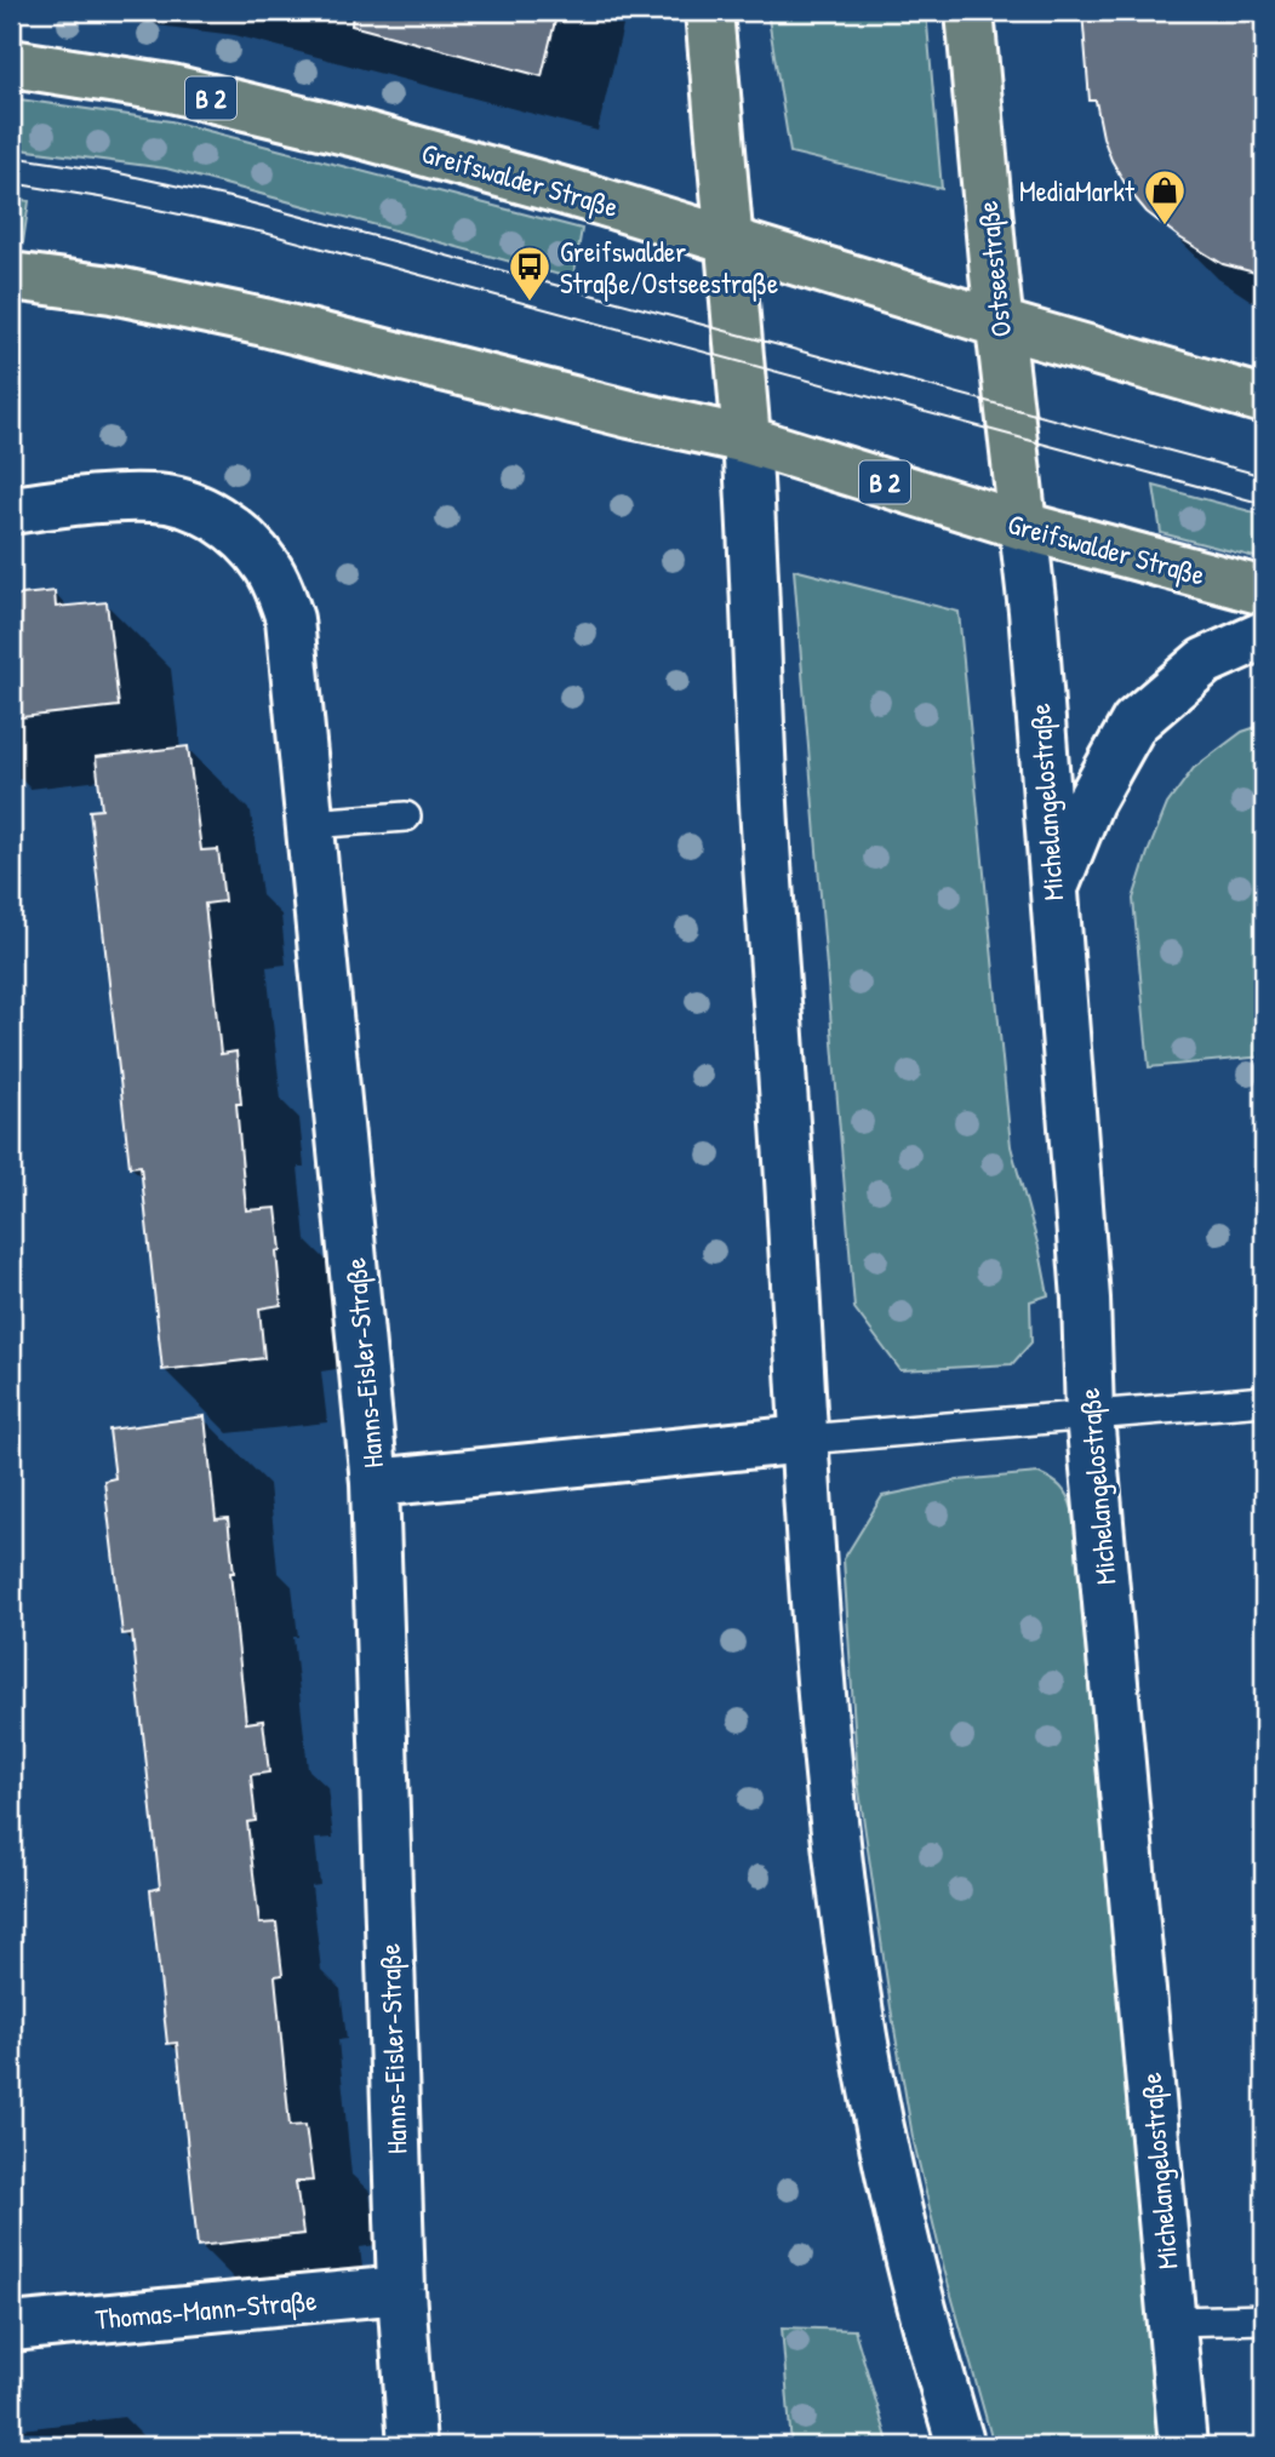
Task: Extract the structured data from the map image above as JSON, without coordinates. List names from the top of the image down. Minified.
{"streets":{"main road":["B 2","Greifswalder Straße","Ostseestraße","Michelangelostraße","Hanns-Eisler-Straße","Thomas-Mann-Straße"]},"crossings":[["Greifswalder Straße","Ostseestraße"],["Greifswalder Straße","Michelangelostraße"],["Ostseestraße","Michelangelostraße"],["Hanns-Eisler-Straße","Thomas-Mann-Straße"]],"places":{"shop":["MediaMarkt"],"bus stop":["Greifswalder Straße/Ostseestraße"]}}
